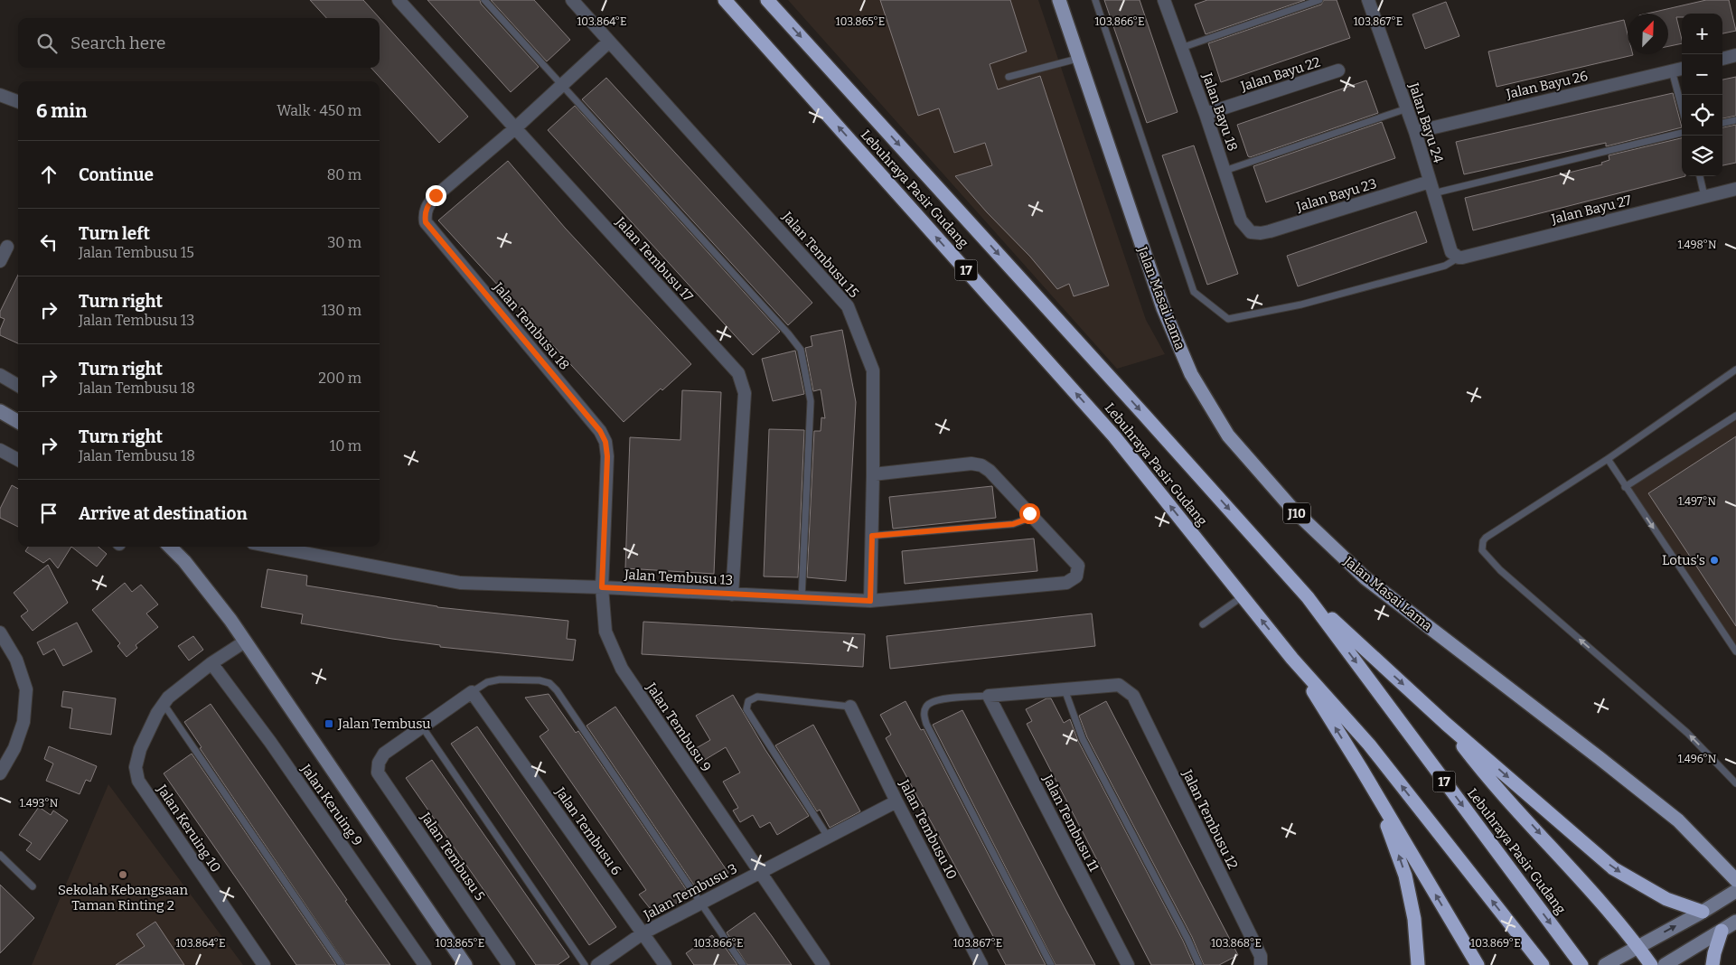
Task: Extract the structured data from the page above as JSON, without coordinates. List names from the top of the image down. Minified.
{"streets":{"highway":["Lebuhraya Pasir Gudang","17"],"main road":["Jalan Masai Lama","J10"],"street":["Jalan Bayu 22","Jalan Bayu 26","Jalan Bayu 18","Jalan Bayu 24","Jalan Bayu 23","Jalan Bayu 27","Jalan Tembusu 15","Jalan Tembusu 17","Jalan Tembusu 18","Jalan Tembusu 13","Jalan Tembusu 9","Jalan Keruing 9","Jalan Tembusu 12","Jalan Tembusu 11","Jalan Keruing 10","Jalan Tembusu 10","Jalan Tembusu 6","Jalan Tembusu 5","Jalan Tembusu 3"]},"crossings":[["Jalan Bayu 22","Jalan Bayu 18"],["Jalan Bayu 26","Jalan Bayu 24"],["Jalan Bayu 18","Jalan Bayu 23"],["Jalan Bayu 24","Jalan Bayu 23"],["Jalan Bayu 24","Jalan Bayu 27"],["Jalan Tembusu 15","Jalan Tembusu 18"],["Jalan Tembusu 15","Jalan Tembusu 13"],["Jalan Tembusu 17","Jalan Tembusu 18"],["Jalan Tembusu 17","Jalan Tembusu 13"],["Jalan Tembusu 18","Jalan Tembusu 13"],["Jalan Tembusu 18","Jalan Tembusu 9"],["Jalan Tembusu 13","Jalan Tembusu 9"],["Jalan Tembusu 9","Jalan Tembusu 3"],["Jalan Tembusu 10","Jalan Tembusu 3"],["Jalan Tembusu 6","Jalan Tembusu 3"]],"places":{"other":["Lotus's","Sekolah Kebangsaan Taman Rinting 2"],"transit":["Jalan Tembusu"]},"north":"top right","page":{"map_buttons":["+","−"],"search":"Search here","heading":["6 min","Walk · 450 m"],"list":[["Continue","80 m"],["Turn left","Jalan Tembusu 15","30 m"],["Turn right","Jalan Tembusu 13","130 m"],["Turn right","Jalan Tembusu 18","200 m"],["Turn right","Jalan Tembusu 18","10 m"],"Arrive at destination"]},"coordinates":["103.864°E","103.865°E","103.866°E","103.867°E","1.498°N","1.497°N","1.496°N","1.493°N","103.868°E","103.869°E"]}
